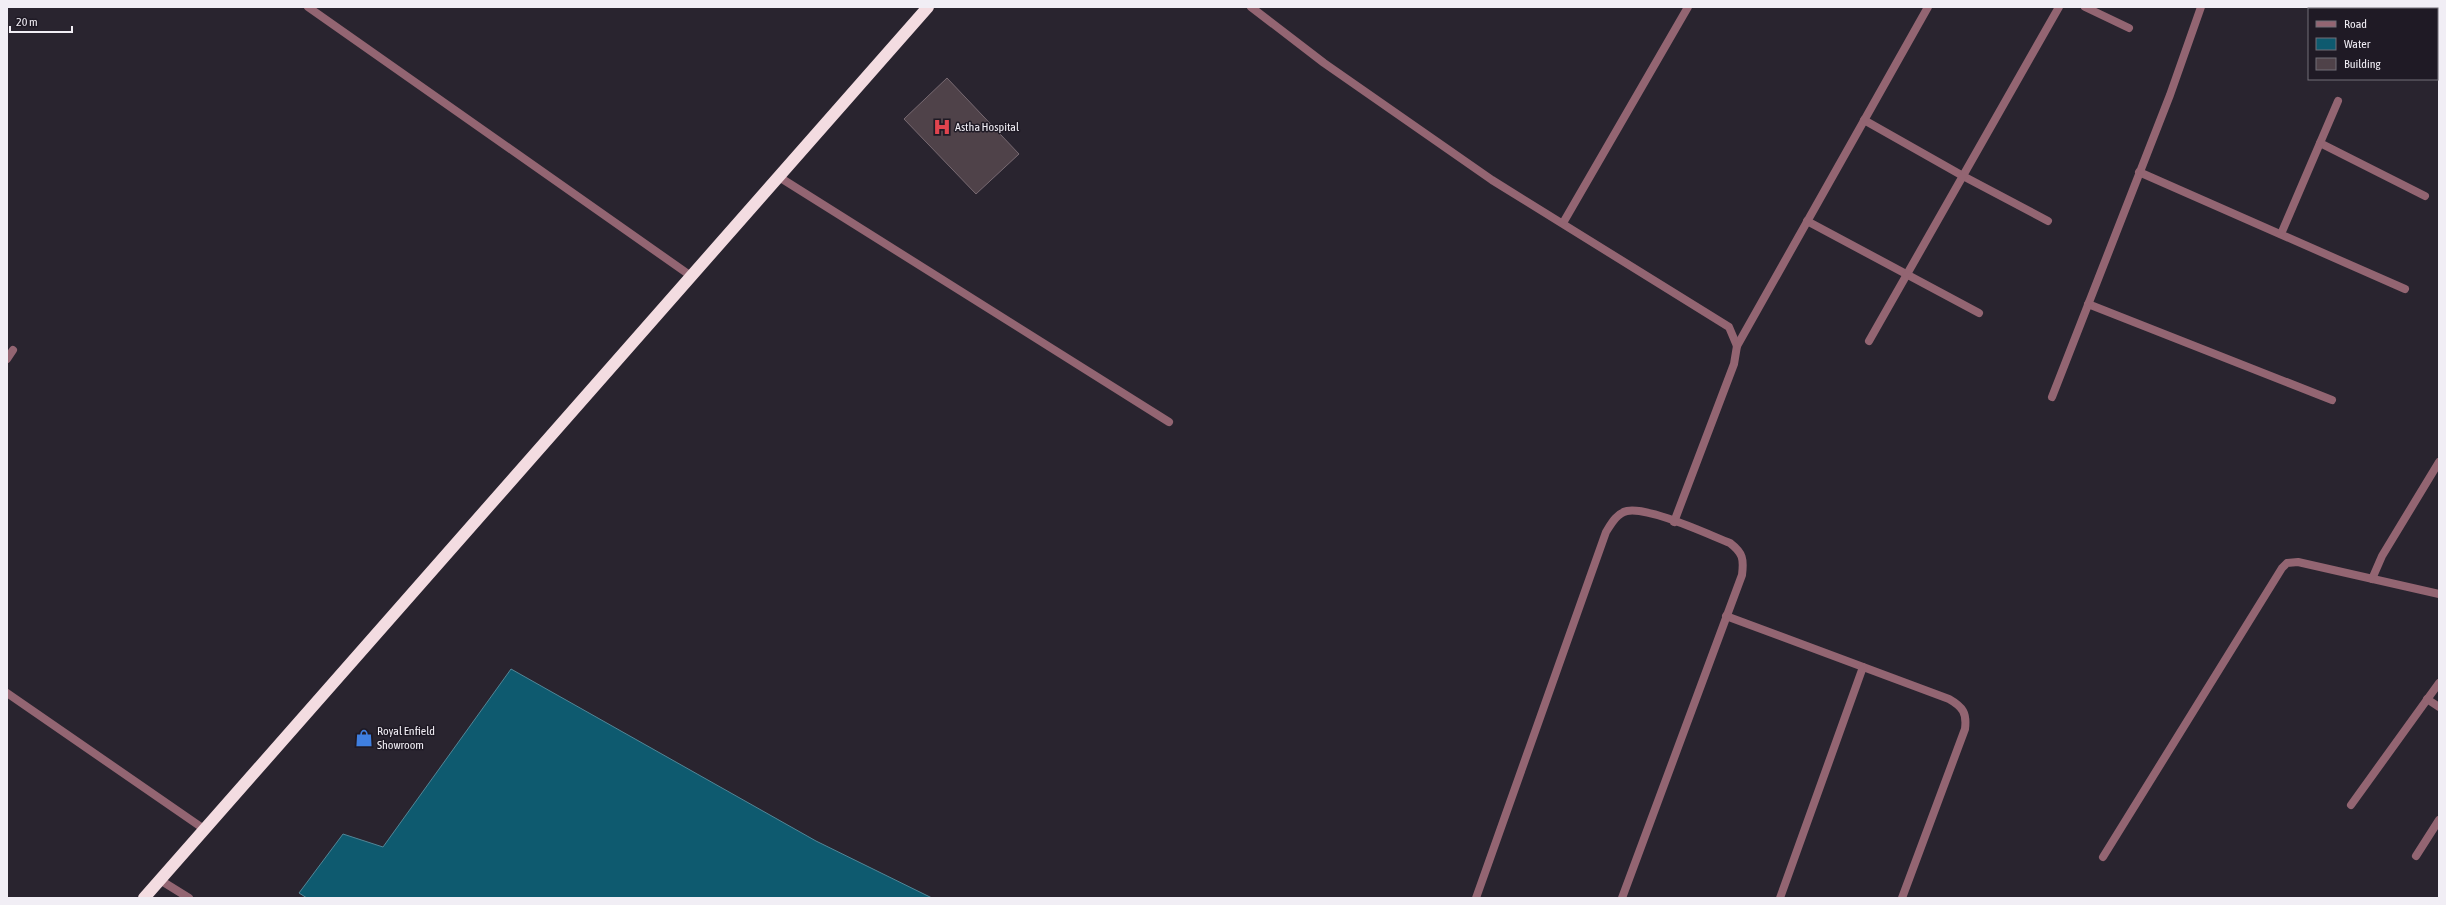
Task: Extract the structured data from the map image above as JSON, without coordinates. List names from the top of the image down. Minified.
{"places":{"hospital":["Astha Hospital"],"shop":["Royal Enfield Showroom"]},"legend":["Road","Water","Building"],"scale_bar":"20 m"}
